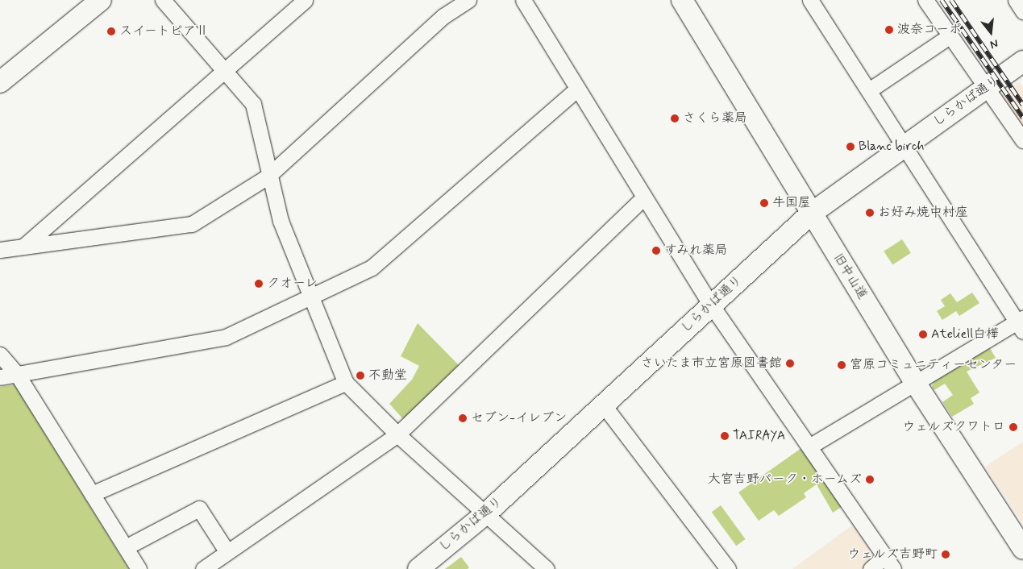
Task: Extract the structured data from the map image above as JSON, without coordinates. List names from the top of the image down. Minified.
{"streets":{"street":["しらかば通り","旧中山道"]},"crossings":[["しらかば通り","旧中山道"]],"places":["波奈コーポ","スイートピアⅡ","さくら薬局","Blanc birch","牛国屋","お好み焼中村座","すみれ薬局","クオーレ","Ateliell白樺","さいたま市立宮原図書館","宮原コミュニティーセンター","不動堂","セブン-イレブン","ウェルズクワトロ","TAIRAYA","大宮吉野パーク・ホームズ","ウェルズ吉野町"],"north":"bottom"}
